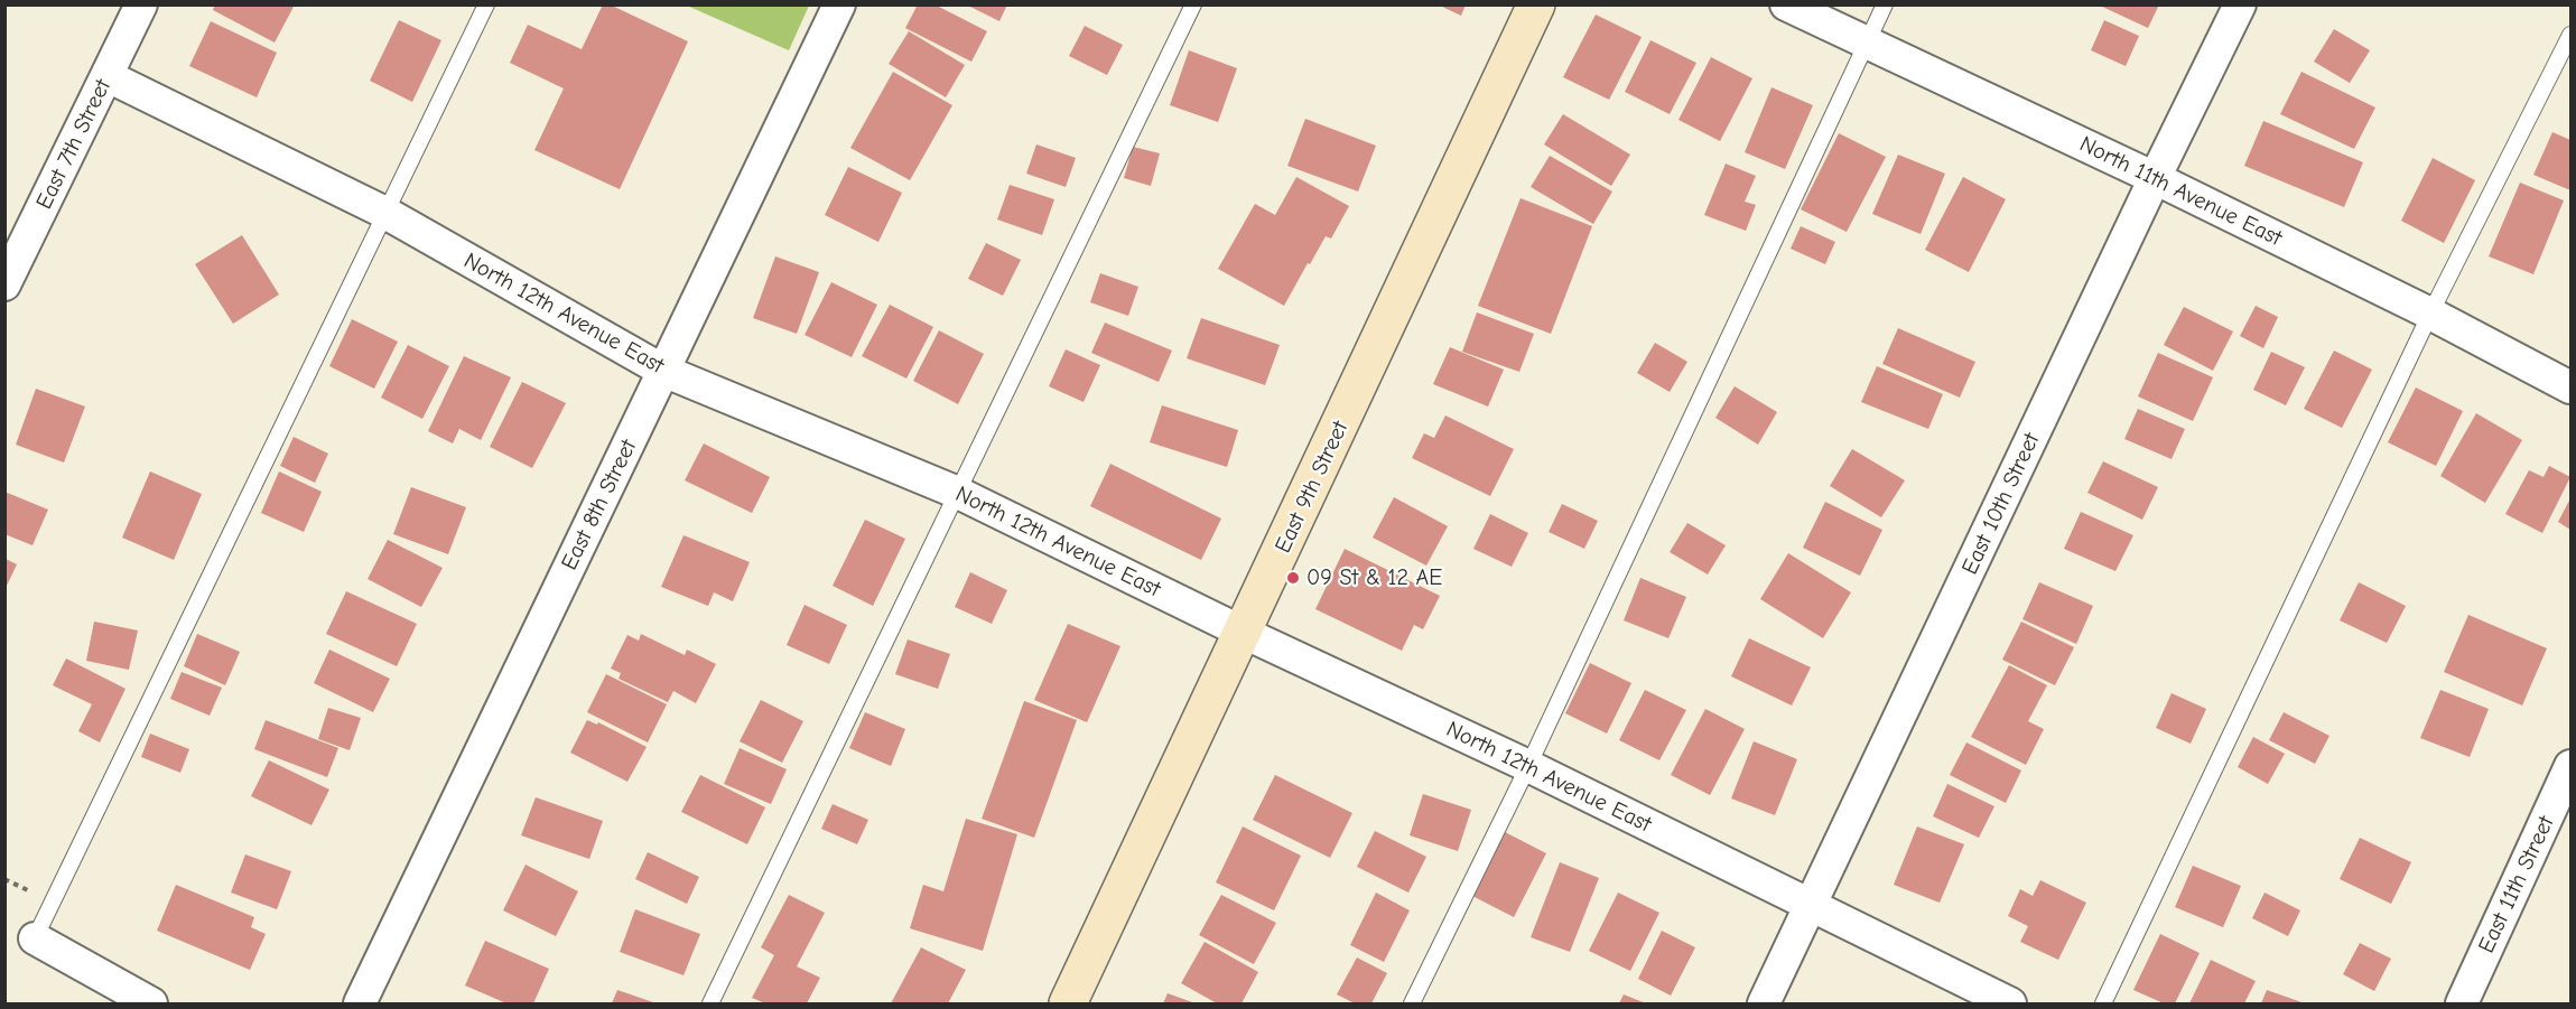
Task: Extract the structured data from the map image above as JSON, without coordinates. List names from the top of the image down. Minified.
{"streets":{"street":["East 7th Street","North 11th Avenue East","North 12th Avenue East","East 9th Street","East 10th Street","East 8th Street","East 11th Street"]},"crossings":[["East 7th Street","North 12th Avenue East"],["North 11th Avenue East","East 10th Street"],["North 12th Avenue East","East 9th Street"],["North 12th Avenue East","East 10th Street"],["North 12th Avenue East","East 8th Street"]],"places":["09 St & 12 AE"]}
